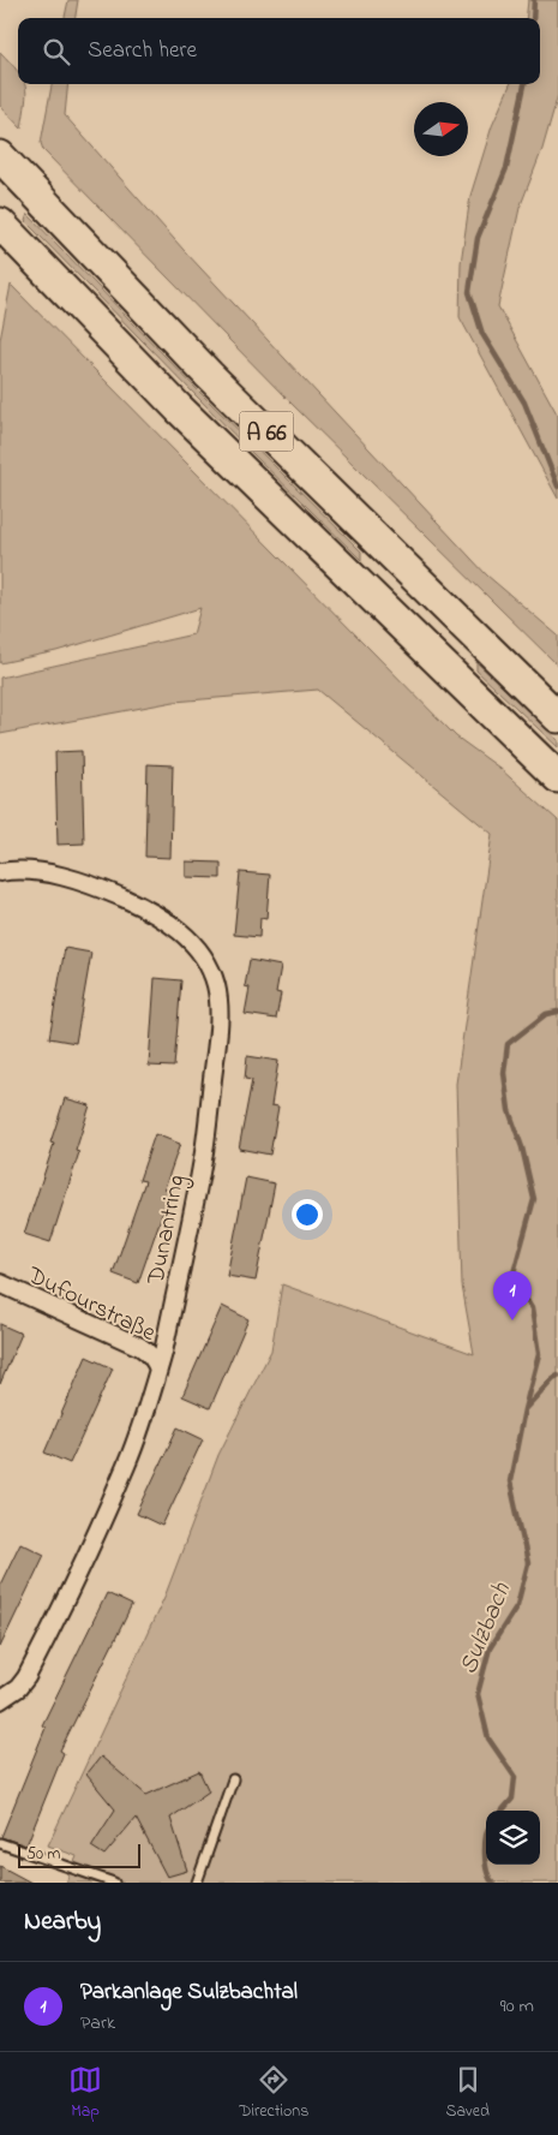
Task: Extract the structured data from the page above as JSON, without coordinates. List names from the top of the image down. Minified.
{"streets":{"highway":["A 66"],"street":["Dunantring","Dufourstraße"]},"crossings":[["Dunantring","Dufourstraße"]],"water":["Sulzbach"],"scale_bar":"50 m","north":"right","page":{"search":"Search here","pins":"1","scale":"50 m","heading":"Nearby","list":[{"mark":"1","name":"Parkanlage Sulzbachtal","note":"Park","value":"90 m"}],"nav":["Map","Directions","Saved"]}}
